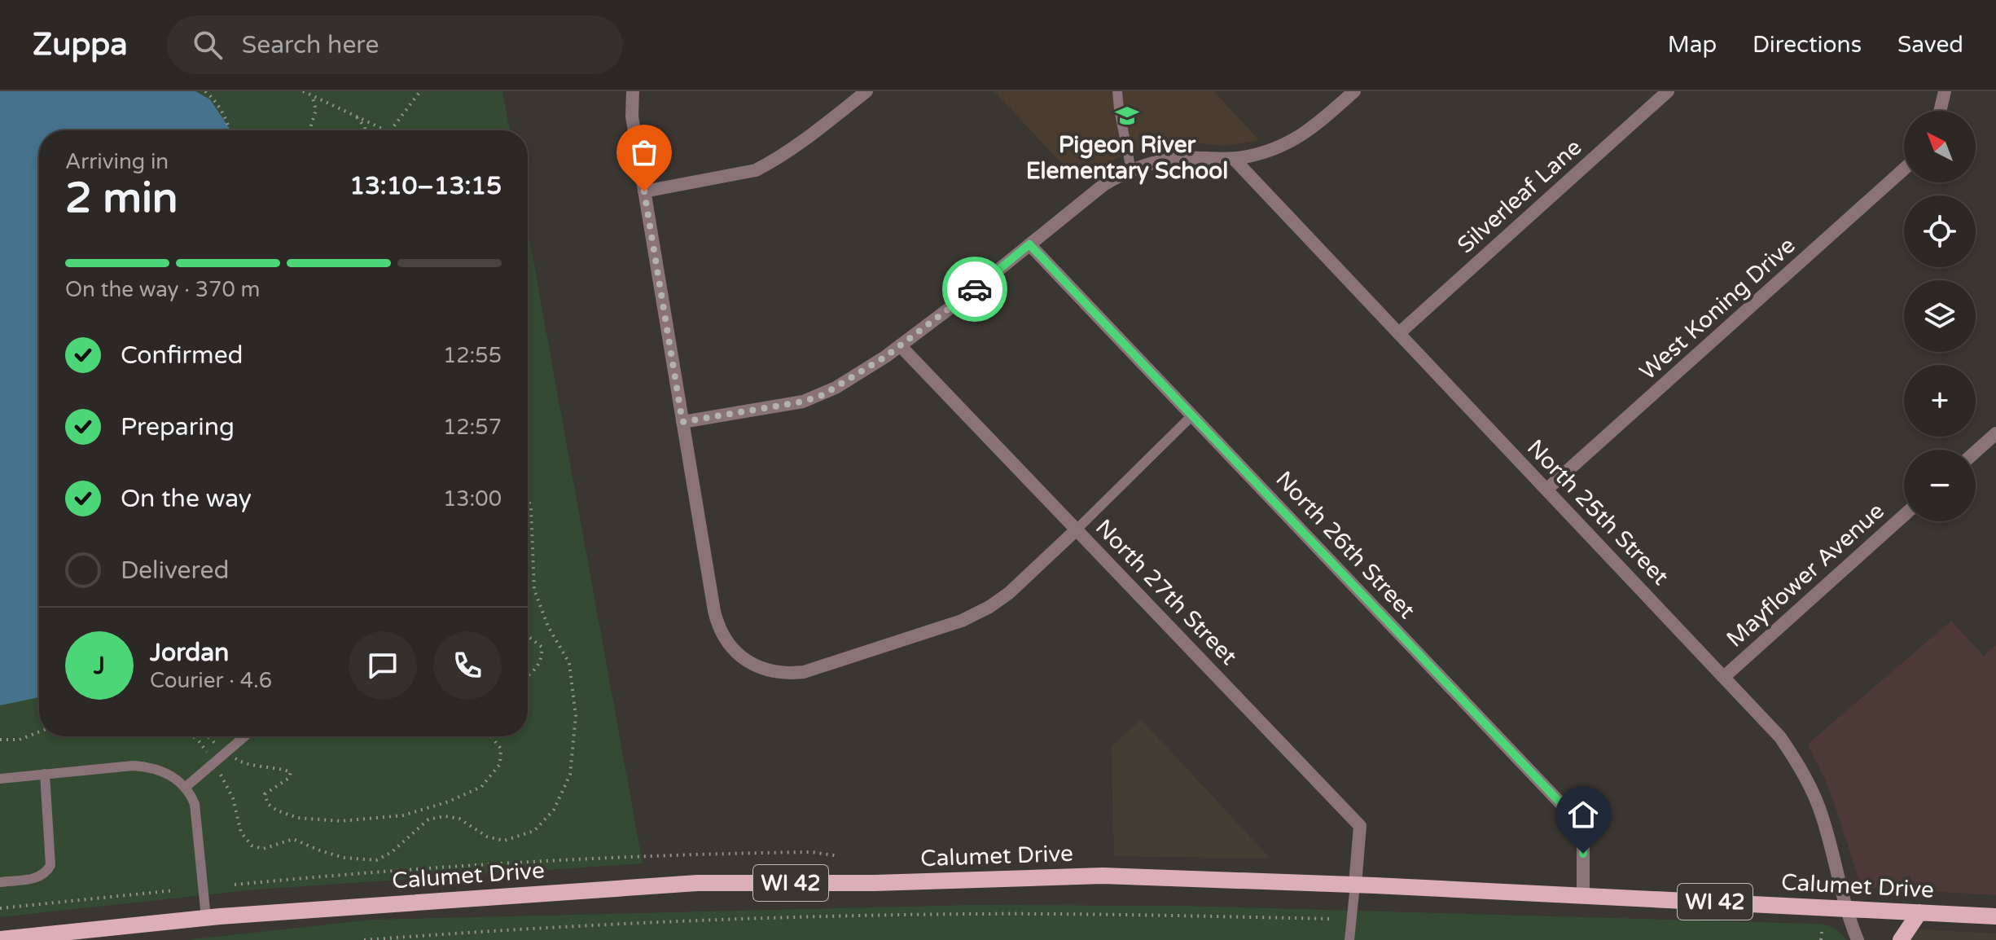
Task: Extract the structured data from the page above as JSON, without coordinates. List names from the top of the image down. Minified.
{"streets":{"main road":["Calumet Drive","WI 42"],"street":["Silverleaf Lane","West Koning Drive","North 25th Street","North 26th Street","Mayflower Avenue","North 27th Street"]},"crossings":[["Silverleaf Lane","North 25th Street"],["West Koning Drive","North 25th Street"],["North 25th Street","Mayflower Avenue"],["North 25th Street","Calumet Drive"],["North 26th Street","Calumet Drive"],["North 27th Street","Calumet Drive"]],"places":{"school or university":["Pigeon River Elementary School"]},"north":"top left","page":{"header":"Zuppa","search":"Search here","nav":["Map","Directions","Saved"],"map_buttons":["+","−"],"heading":["2 min","Arriving in","13:10–13:15"],"panel":["Jordan","Courier · 4.6"],"bar":"On the way · 370 m","list":[["Confirmed","12:55"],["Preparing","12:57"],["On the way","13:00"],"Delivered"],"round":"J"}}
